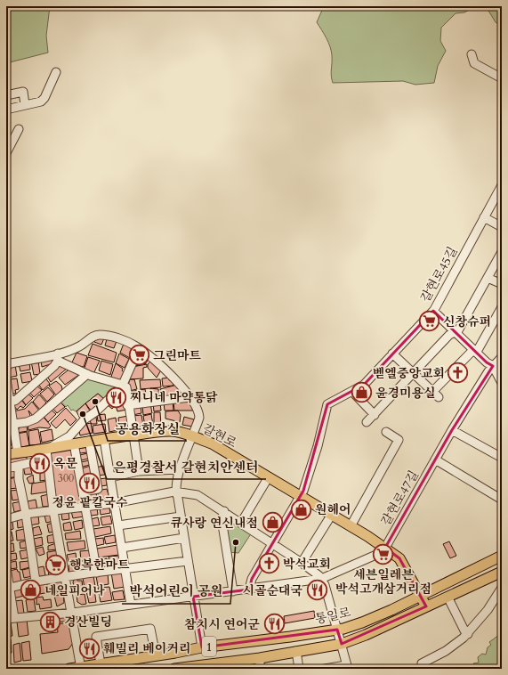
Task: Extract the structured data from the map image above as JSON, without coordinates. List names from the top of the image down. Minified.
{"streets":{"main road":["갈현로","통일로","1"],"street":["갈현로45길","갈현로47길"]},"crossings":[["갈현로45길","갈현로"],["갈현로","갈현로47길"],["갈현로","통일로"],["갈현로","1"]],"places":{"supermarket":["신창슈퍼","그린마트","세븐일레븐 박석고개삼거리점","행복한마트"],"church":["벧엘중앙교회","박석교회"],"shop":["윤경미용실","원헤어","큐사랑 연신내점","네일피어나"],"restaurant":["찌니네 마약통닭","옥문","정윤 팥칼국수","시골순대국","참치시 연어군","훼밀리 베이커리"],"other":["공용화장실","은평경찰서 갈현치안센터","박석어린이 공원"],"building":["경산빌딩"]},"house_numbers":["300"]}
